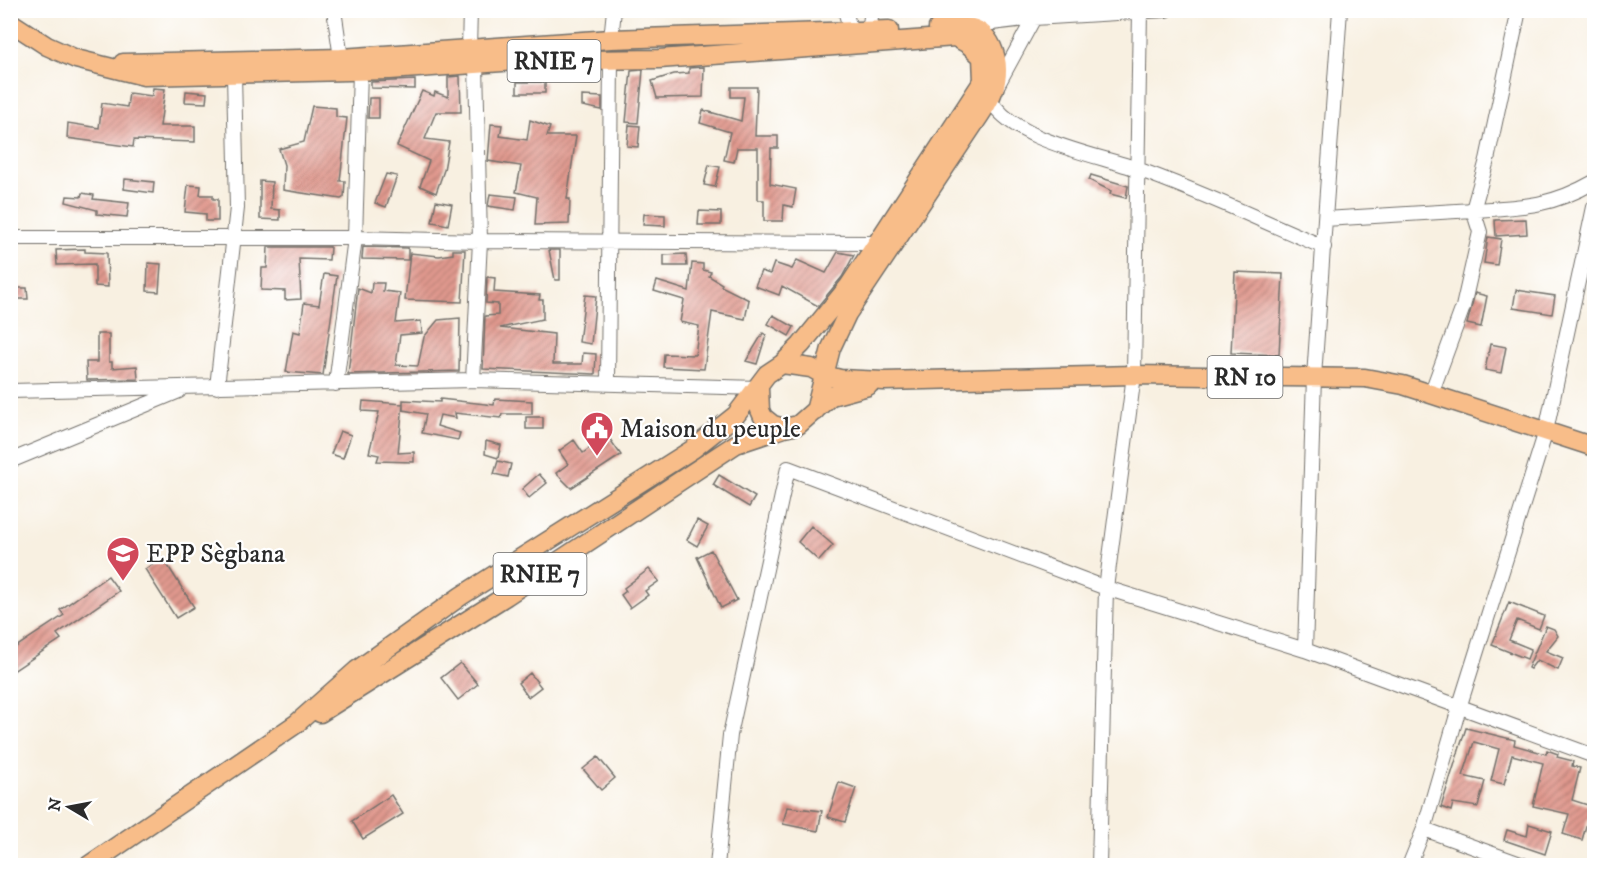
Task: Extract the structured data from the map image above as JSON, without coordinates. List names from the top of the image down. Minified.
{"streets":{"main road":["RNIE 7","RN 10"]},"crossings":[["RNIE 7","RN 10"]],"places":{"public building":["Maison du peuple"],"school or university":["EPP Sègbana"]},"north":"left"}
